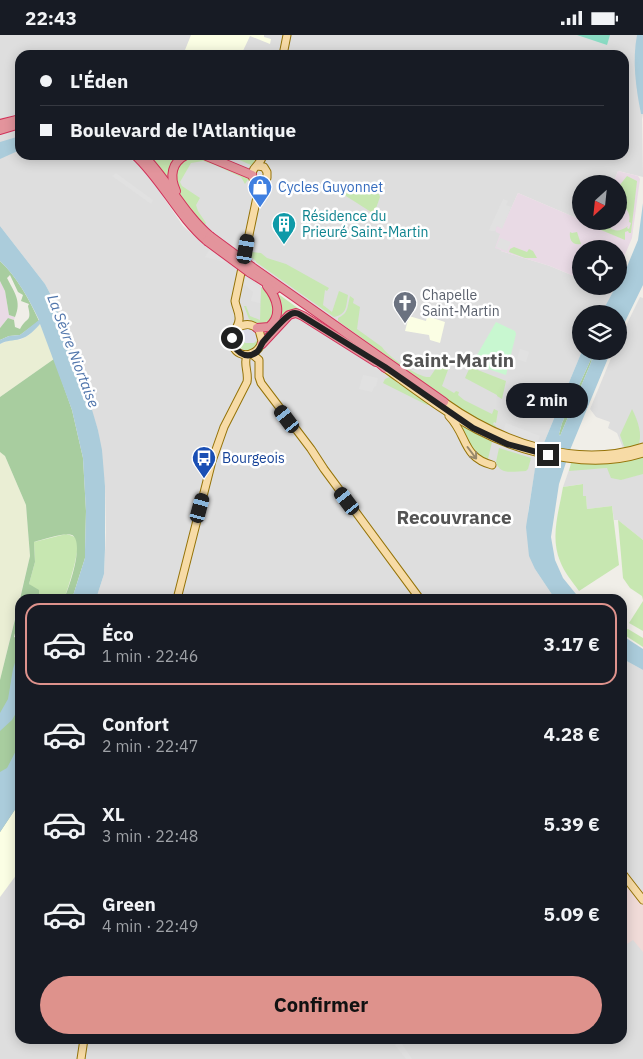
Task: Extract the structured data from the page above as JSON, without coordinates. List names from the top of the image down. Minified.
{"districts":["Saint-Martin","Recouvrance"],"water":["La Sèvre Niortaise"],"places":{"shop":["Cycles Guyonnet"],"building":["Résidence du Prieuré Saint-Martin"],"church":["Chapelle Saint-Martin"],"bus stop":["Bourgeois"]},"north":"bottom left","page":{"status":"22:43","banner":["L'Éden","Boulevard de l'Atlantique"],"bubble":"2 min","list":[{"name":"Éco","note":"1 min · 22:46","value":"3.17 €"},{"name":"Confort","note":"2 min · 22:47","value":"4.28 €"},{"name":"XL","note":"3 min · 22:48","value":"5.39 €"},{"name":"Green","note":"4 min · 22:49","value":"5.09 €"}],"buttons":"Confirmer"}}
